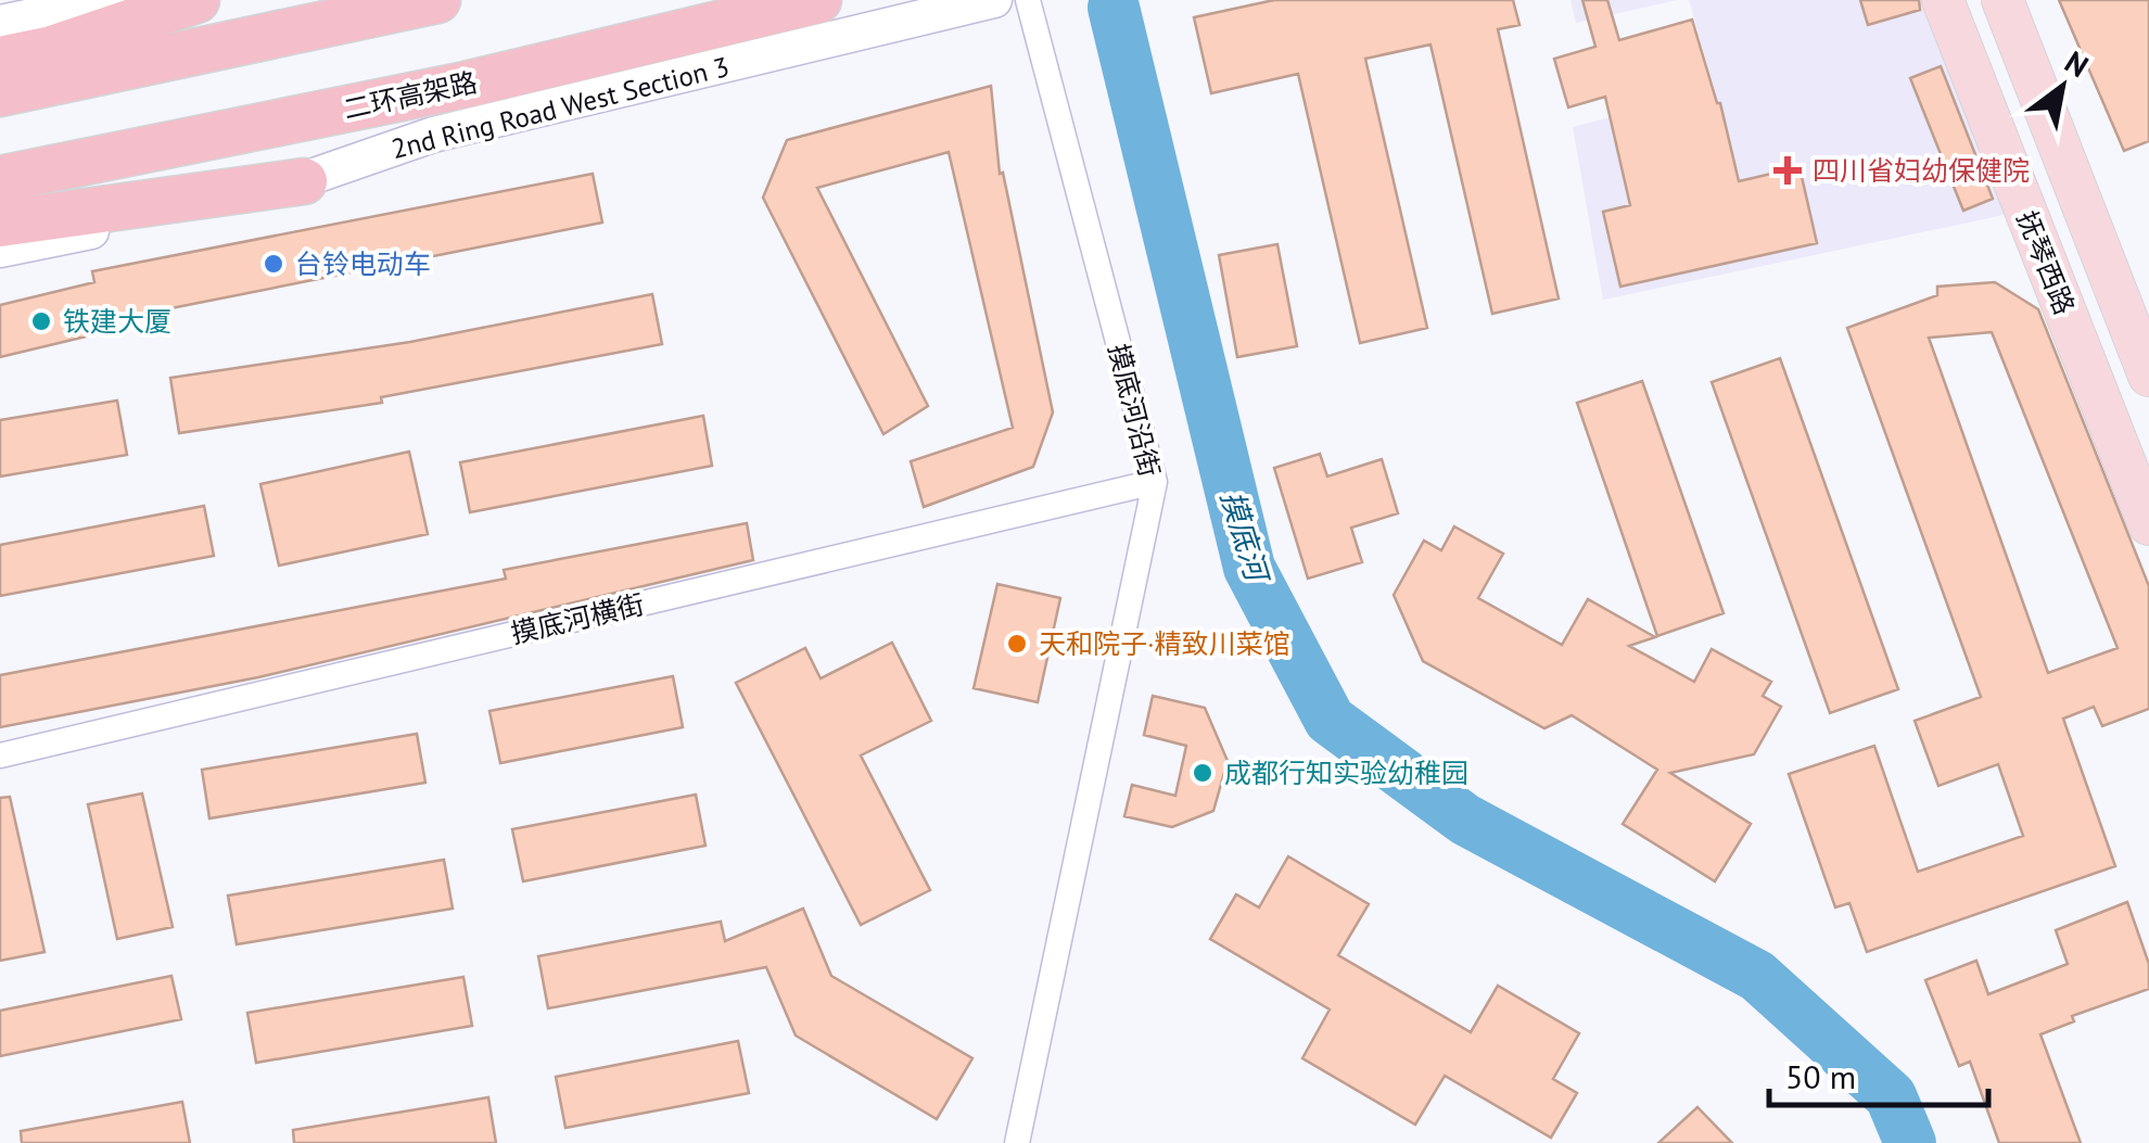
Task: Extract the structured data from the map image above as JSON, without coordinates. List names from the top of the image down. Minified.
{"streets":{"highway":["二环高架路"],"main road":["2nd Ring Road West Section 3","抚琴西路"],"street":["摸底河沿街","摸底河横街"]},"crossings":[["摸底河沿街","摸底河横街"]],"water":["摸底河"],"places":{"health":["四川省妇幼保健院"],"other":["台铃电动车","铁建大厦","天和院子·精致川菜馆","成都行知实验幼稚园"]},"scale_bar":"50 m","north":"top right"}
